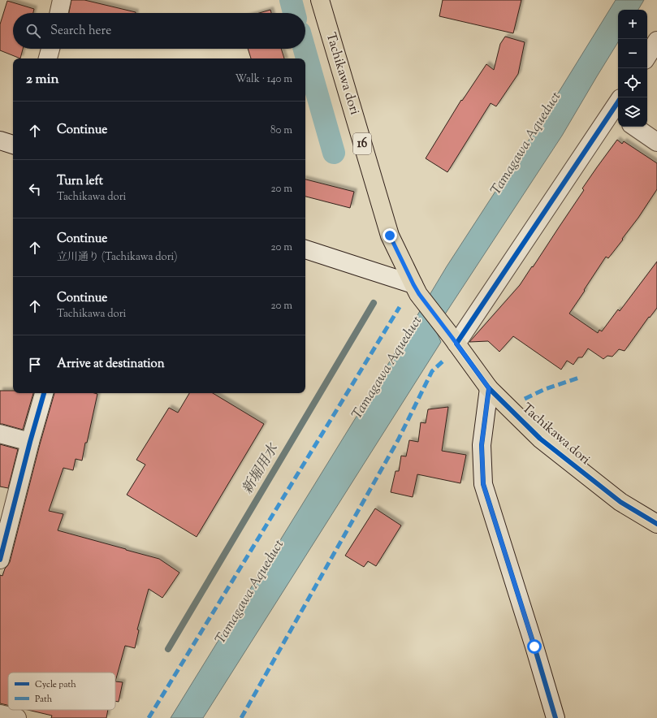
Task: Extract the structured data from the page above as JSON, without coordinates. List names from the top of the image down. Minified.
{"streets":{"main road":["Tachikawa dori","16"]},"crossings":[["Tachikawa dori","16"]],"water":["Tamagawa Aqueduct","新堀用水"],"legend":["Cycle path","Path"],"page":{"map_buttons":["+","−"],"search":"Search here","heading":["2 min","Walk · 140 m"],"list":[["Continue","80 m"],["Turn left","Tachikawa dori","20 m"],["Continue","立川通り (Tachikawa dori)","20 m"],["Continue","Tachikawa dori","20 m"],"Arrive at destination"]}}
